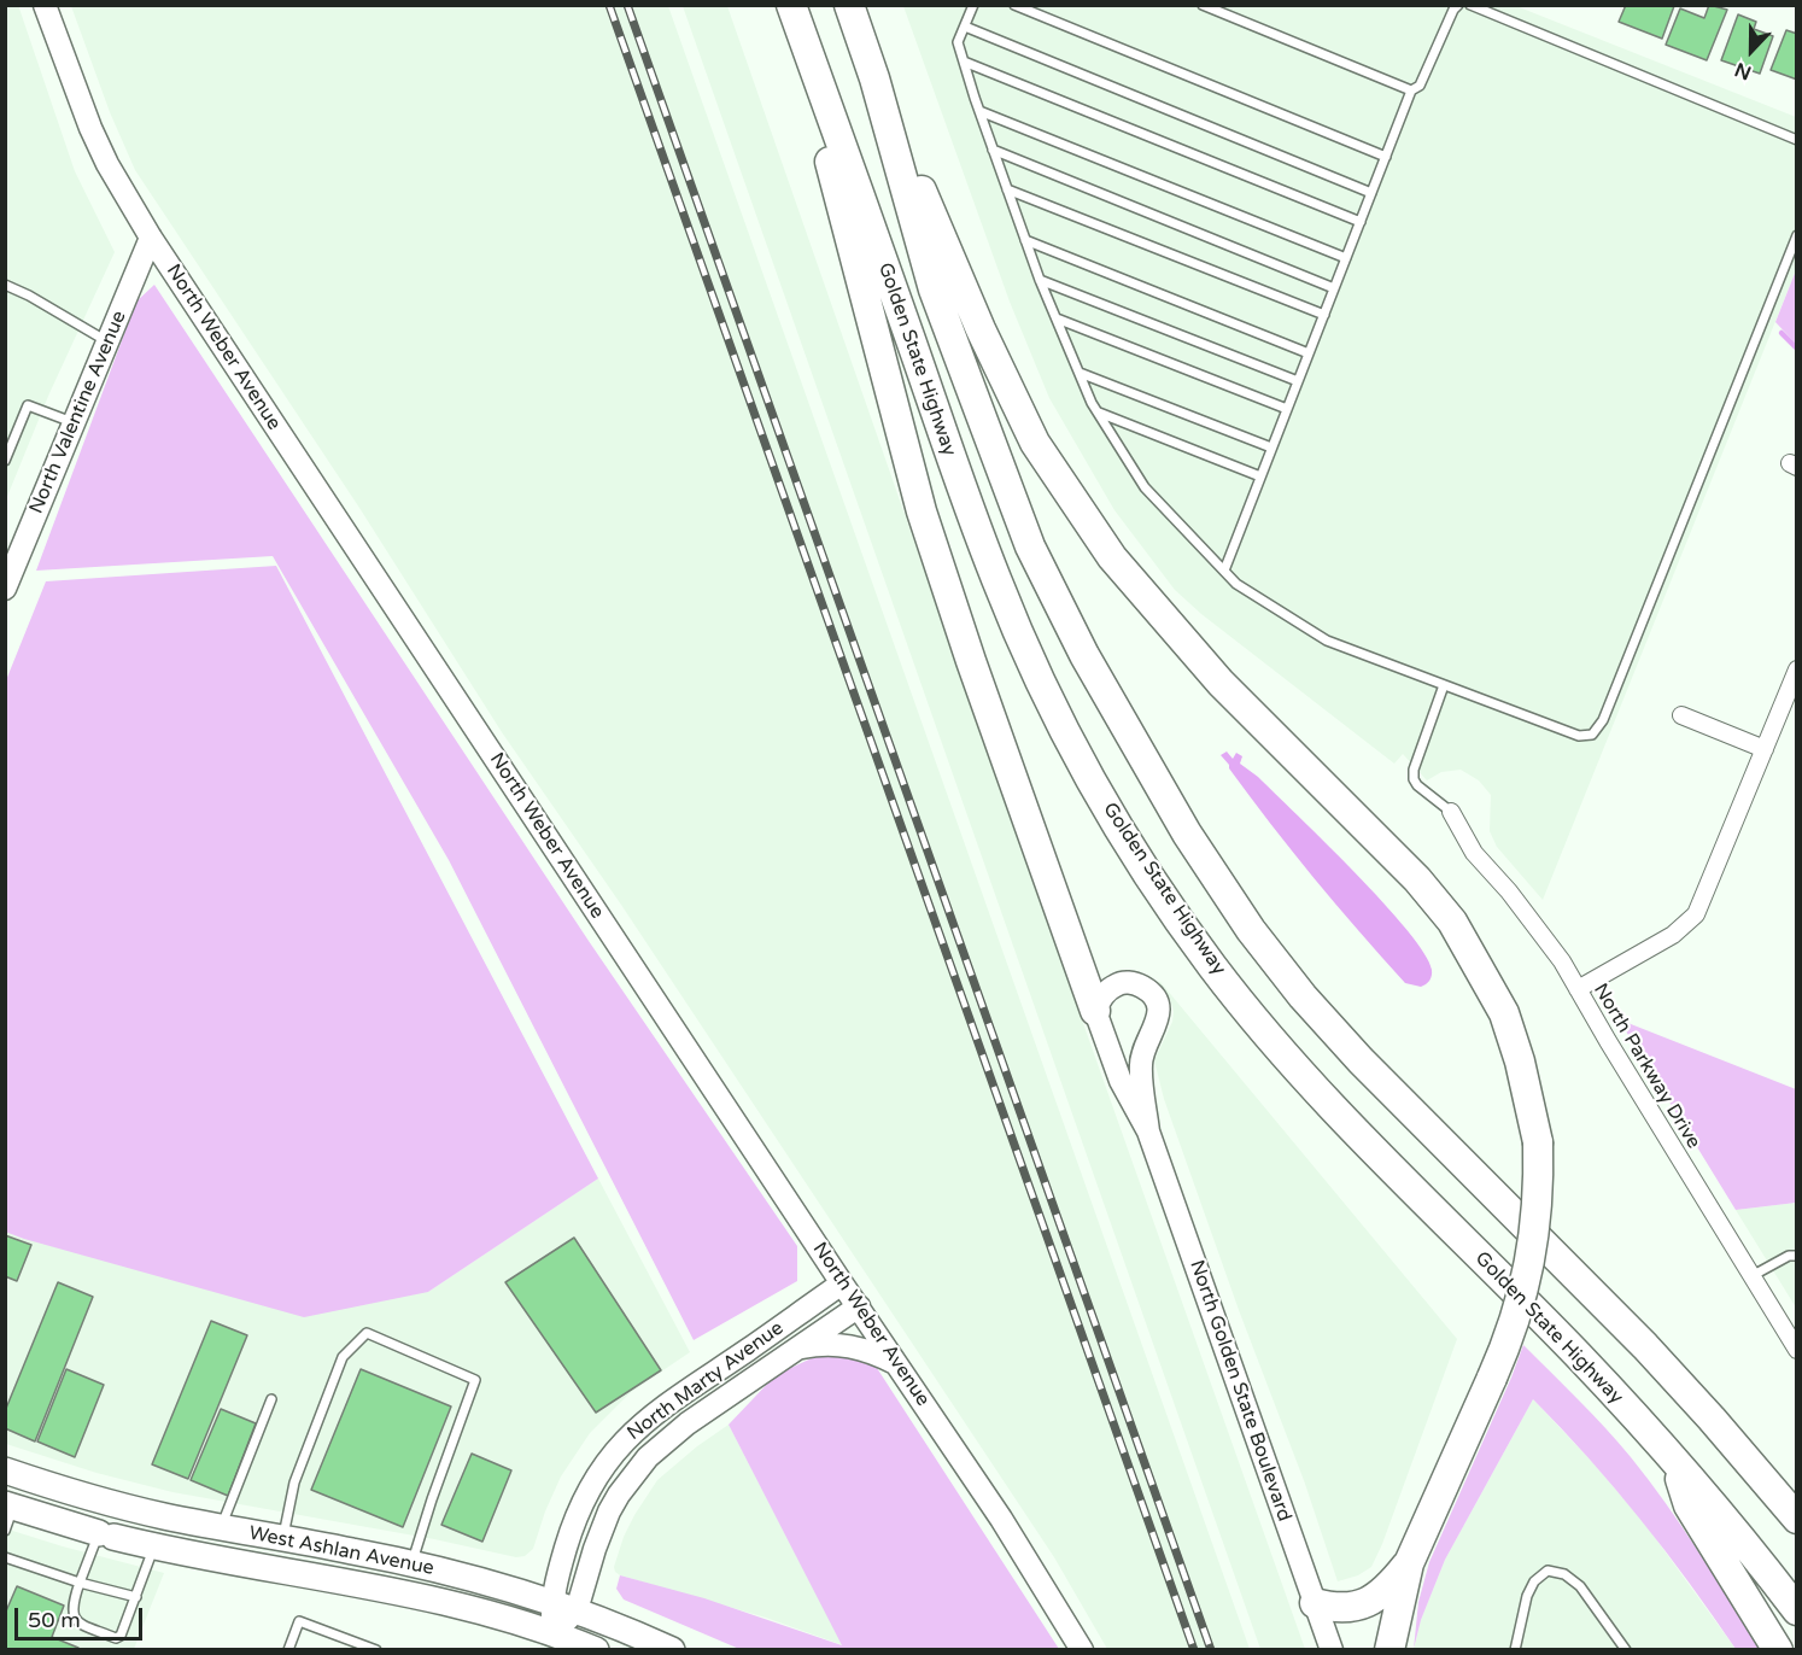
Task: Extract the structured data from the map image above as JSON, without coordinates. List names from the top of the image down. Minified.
{"streets":{"highway":["Golden State Highway"],"main road":["North Weber Avenue","North Valentine Avenue","North Marty Avenue","North Golden State Boulevard","West Ashlan Avenue"],"street":["North Parkway Drive"]},"crossings":[["North Weber Avenue","North Valentine Avenue"],["North Weber Avenue","North Marty Avenue"],["North Marty Avenue","West Ashlan Avenue"]],"scale_bar":"50 m","north":"bottom"}
